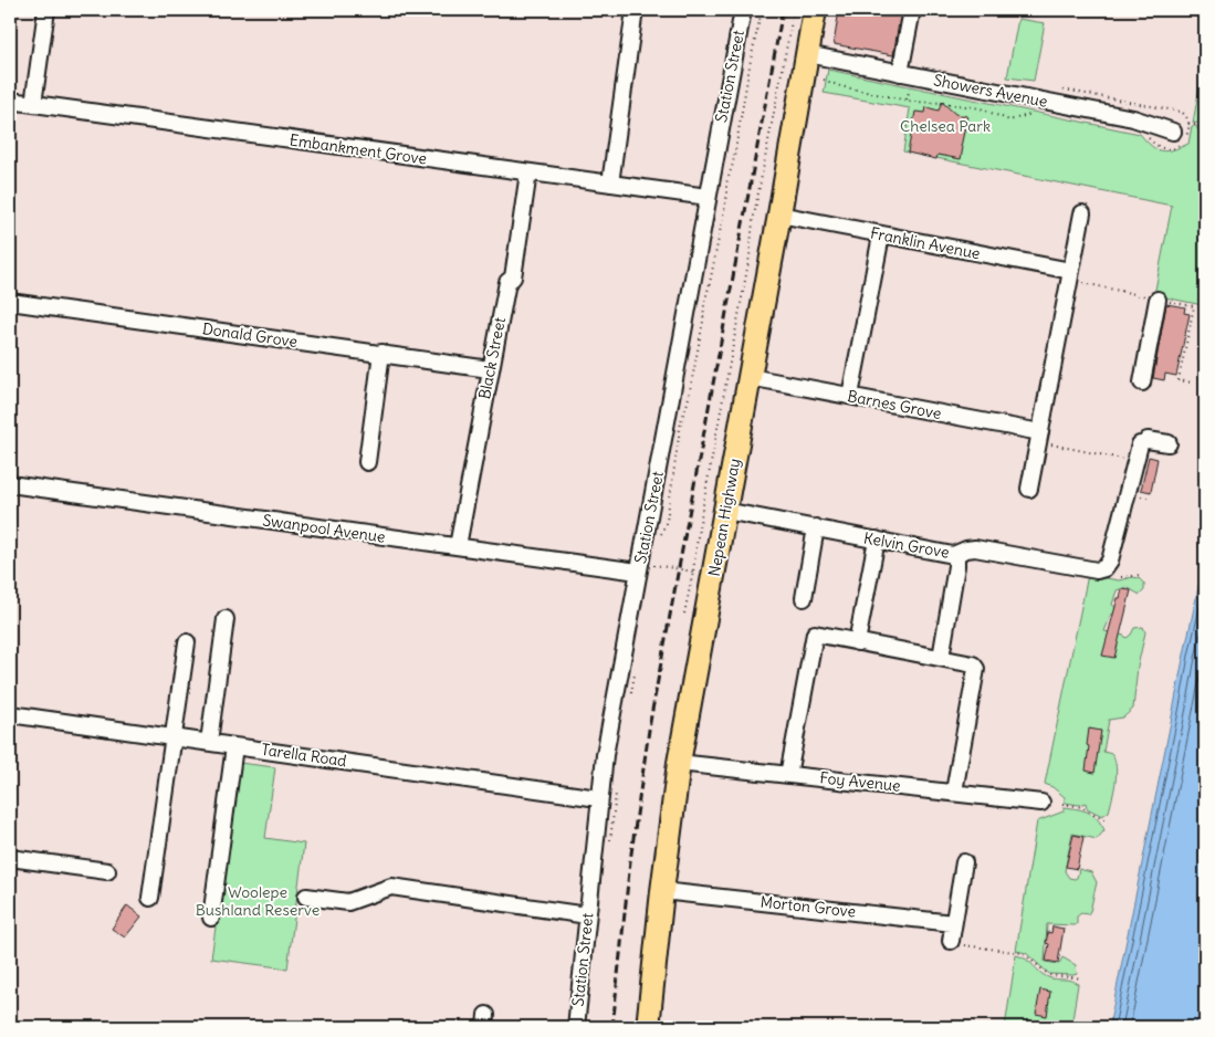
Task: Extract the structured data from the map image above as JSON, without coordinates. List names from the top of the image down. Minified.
{"streets":{"highway":["Nepean Highway"],"street":["Station Street","Showers Avenue","Embankment Grove","Franklin Avenue","Donald Grove","Black Street","Barnes Grove","Swanpool Avenue","Kelvin Grove","Tarella Road","Foy Avenue","Morton Grove"]},"crossings":[["Station Street","Embankment Grove"],["Station Street","Swanpool Avenue"],["Station Street","Tarella Road"],["Showers Avenue","Nepean Highway"],["Embankment Grove","Black Street"],["Franklin Avenue","Nepean Highway"],["Donald Grove","Black Street"],["Black Street","Swanpool Avenue"],["Barnes Grove","Nepean Highway"],["Nepean Highway","Kelvin Grove"],["Nepean Highway","Foy Avenue"],["Nepean Highway","Morton Grove"]],"parks":["Chelsea Park","Woolepe Bushland Reserve"]}
